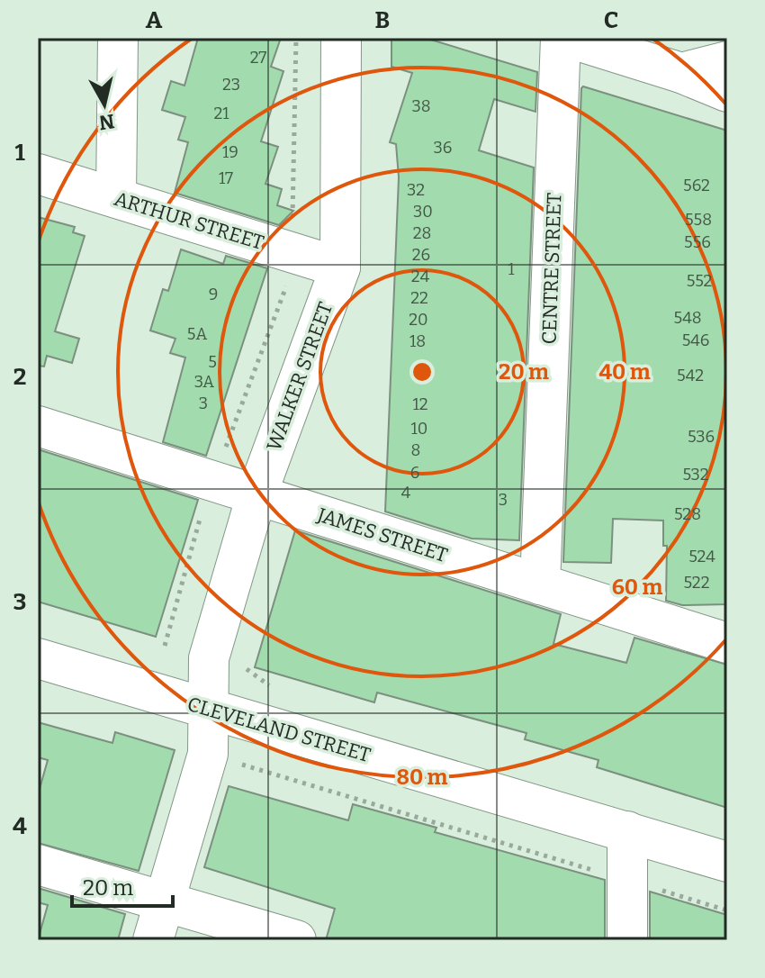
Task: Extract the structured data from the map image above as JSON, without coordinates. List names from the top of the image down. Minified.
{"streets":{"street":["ARTHUR STREET","CENTRE STREET","WALKER STREET","JAMES STREET","CLEVELAND STREET"]},"crossings":[["ARTHUR STREET","WALKER STREET"],["CENTRE STREET","JAMES STREET"],["WALKER STREET","JAMES STREET"],["WALKER STREET","CLEVELAND STREET"]],"house_numbers":["27","23","38","21","36","19","17","562","32","30","558","28","556","26","1","24","552","9","22","548","20","5A","546","18","5","542","3A","3","12","10","536","8","6","532","4","3","528","524","522"],"scale_bar":"20 m","north":"bottom","grid":{"columns":["A","B","C"],"rows":["1","2","3","4"]},"rings":["20 m","40 m","60 m","80 m"]}
